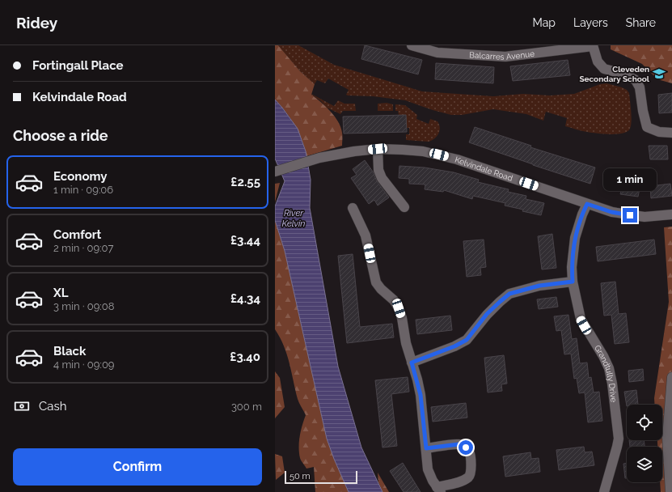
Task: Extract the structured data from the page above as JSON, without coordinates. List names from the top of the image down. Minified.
{"streets":{"street":["Balcarres Avenue","Kelvindale Road","Grandtully Drive"]},"crossings":[["Kelvindale Road","Grandtully Drive"]],"water":["River Kelvin"],"places":{"school or university":["Cleveden Secondary School"]},"scale_bar":"50 m","page":{"header":"Ridey","nav":["Map","Layers","Share"],"banner":["Fortingall Place","Kelvindale Road"],"heading":"Choose a ride","list":[{"name":"Economy","note":"1 min · 09:06","value":"£2.55"},{"name":"Comfort","note":"2 min · 09:07","value":"£3.44"},{"name":"XL","note":"3 min · 09:08","value":"£4.34"},{"name":"Black","note":"4 min · 09:09","value":"£3.40"}],"bubble":"1 min","pay":["Cash","300 m"],"buttons":"Confirm","scale":"50 m"}}
